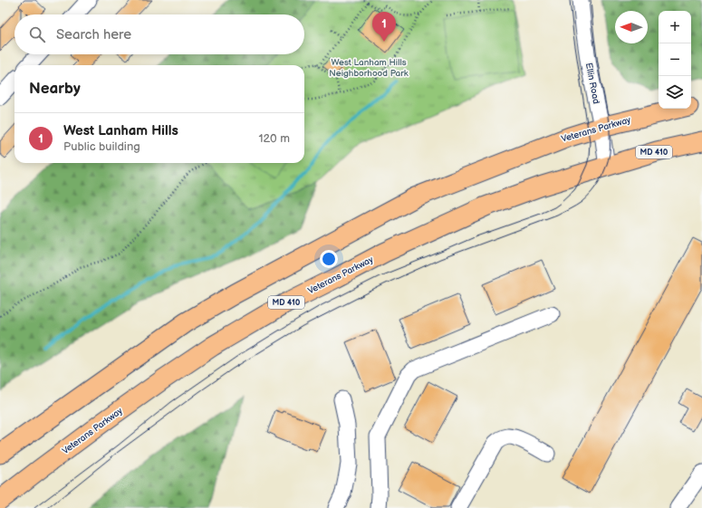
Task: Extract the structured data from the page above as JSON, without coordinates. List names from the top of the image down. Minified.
{"streets":{"main road":["Veterans Parkway","MD 410"],"street":["Ellin Road"]},"crossings":[["Ellin Road","Veterans Parkway"]],"parks":["West Lanham Hills Neighborhood Park"],"north":"left","page":{"map_buttons":["+","−"],"pins":"1","search":"Search here","heading":"Nearby","list":[{"mark":"1","name":"West Lanham Hills","note":"Public building","value":"120 m"}]}}
